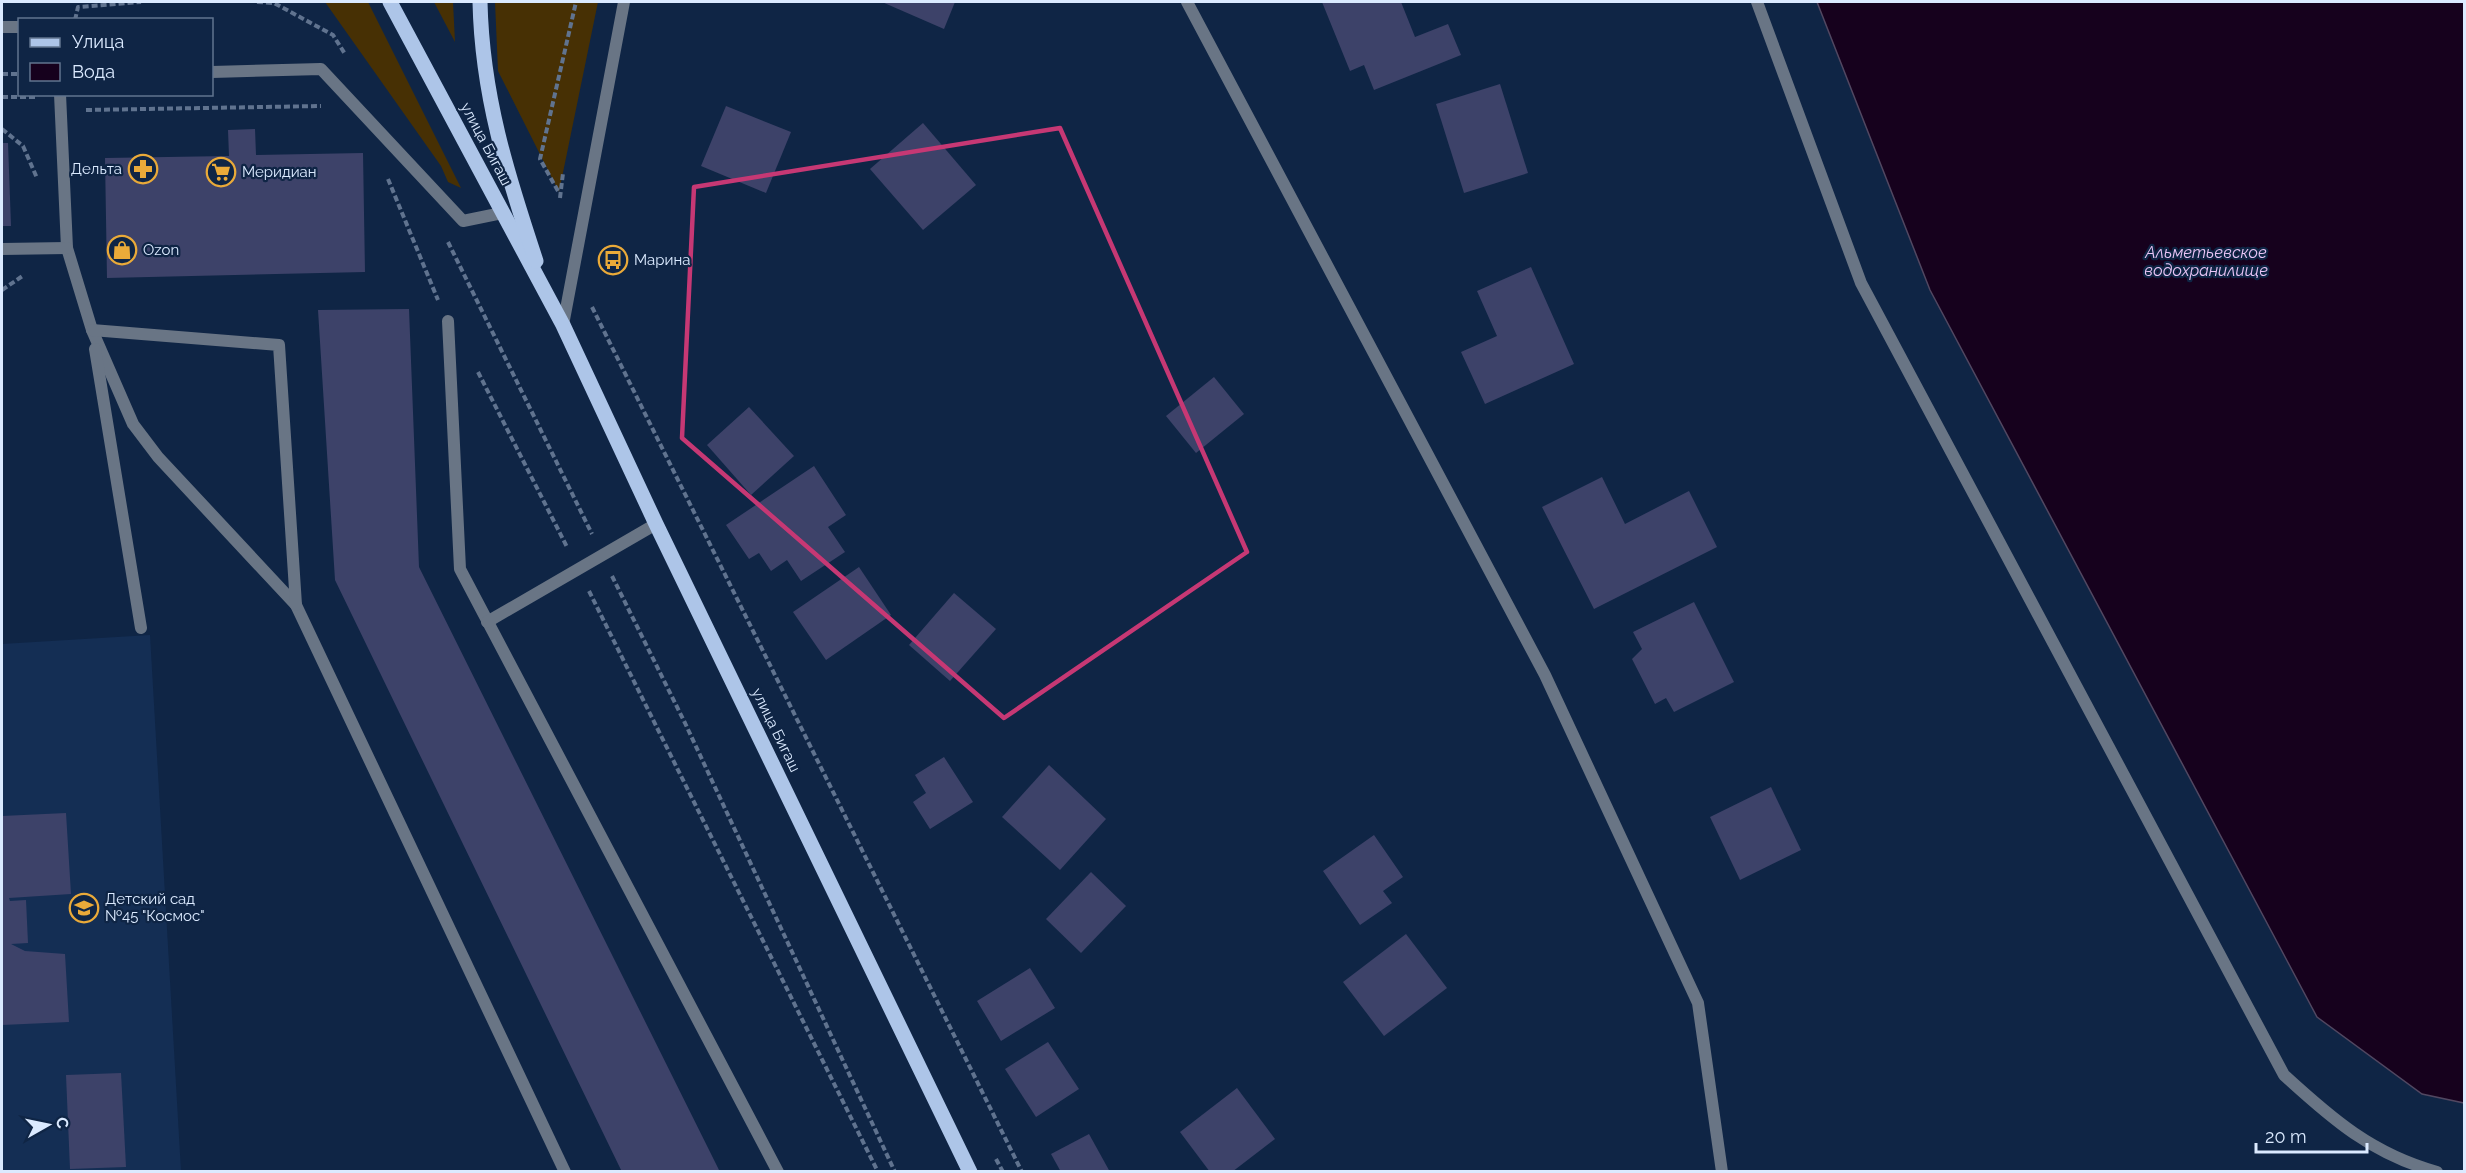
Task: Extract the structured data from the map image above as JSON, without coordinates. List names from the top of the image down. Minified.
{"streets":{"main road":["улица Бигаш"]},"water":["Альметьевское водохранилище"],"places":{"pharmacy":["Дельта"],"supermarket":["Меридиан"],"shop":["Ozon"],"bus stop":["Марина"],"school or university":["Детский сад №45 \"Космос\""]},"legend":["Улица","Вода"],"scale_bar":"20 m","north":"right"}
